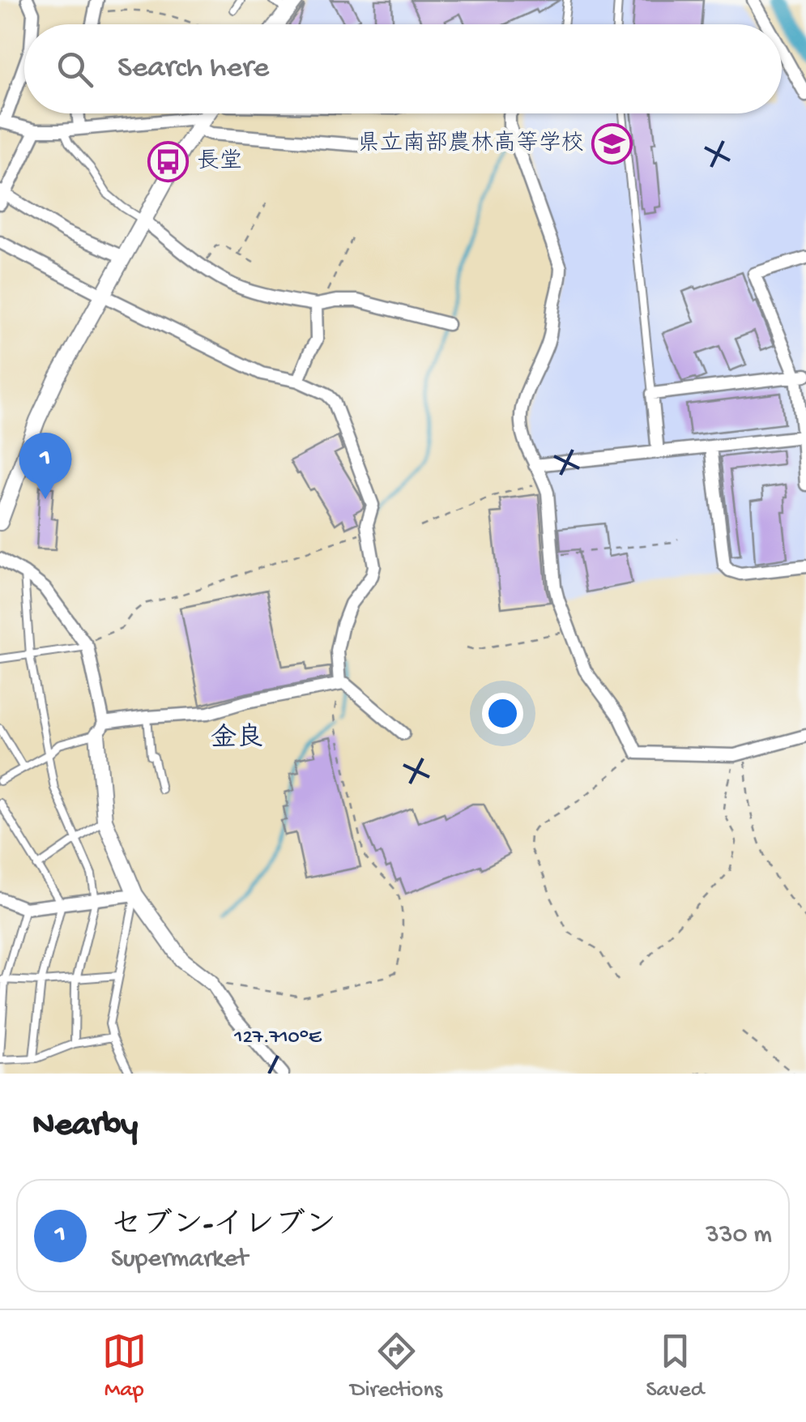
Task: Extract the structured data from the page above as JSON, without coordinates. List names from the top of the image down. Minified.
{"districts":["金良"],"places":{"school or university":["県立南部農林高等学校"],"bus stop":["長堂"]},"page":{"search":"Search here","pins":"1","heading":"Nearby","list":[{"mark":"1","name":"セブン-イレブン","note":"Supermarket","value":"330 m"}],"nav":["Map","Directions","Saved"]},"coordinates":["127.710°E"]}
